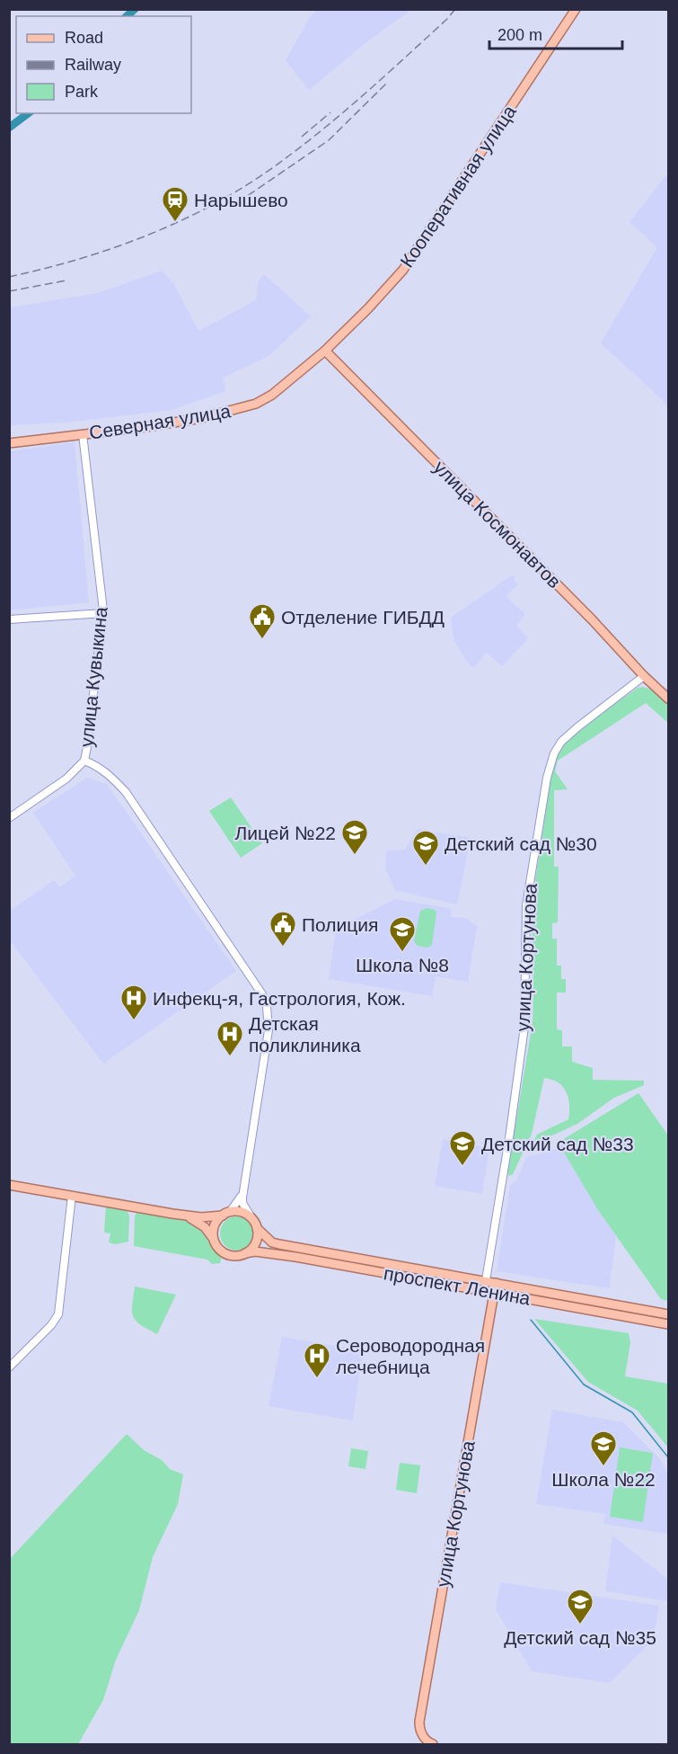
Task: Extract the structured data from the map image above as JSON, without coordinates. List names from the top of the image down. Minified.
{"streets":{"main road":["Кооперативная улица","Северная улица","улица Космонавтов","улица Кортунова","проспект Ленина"],"street":["улица Кувыкина"]},"crossings":[["Кооперативная улица","Северная улица"],["Кооперативная улица","улица Космонавтов"],["Северная улица","улица Космонавтов"],["Северная улица","улица Кувыкина"],["улица Космонавтов","улица Кортунова"],["улица Кортунова","проспект Ленина"]],"places":{"station":["Нарышево"],"public building":["Отделение ГИБДД","Полиция"],"school or university":["Лицей №22","Детский сад №30","Школа №8","Детский сад №33","Школа №22","Детский сад №35"],"hospital":["Инфекц-я, Гастрология, Кож.","Детская поликлиника","Сероводородная лечебница"]},"legend":["Road","Railway","Park"],"scale_bar":"200 m"}
